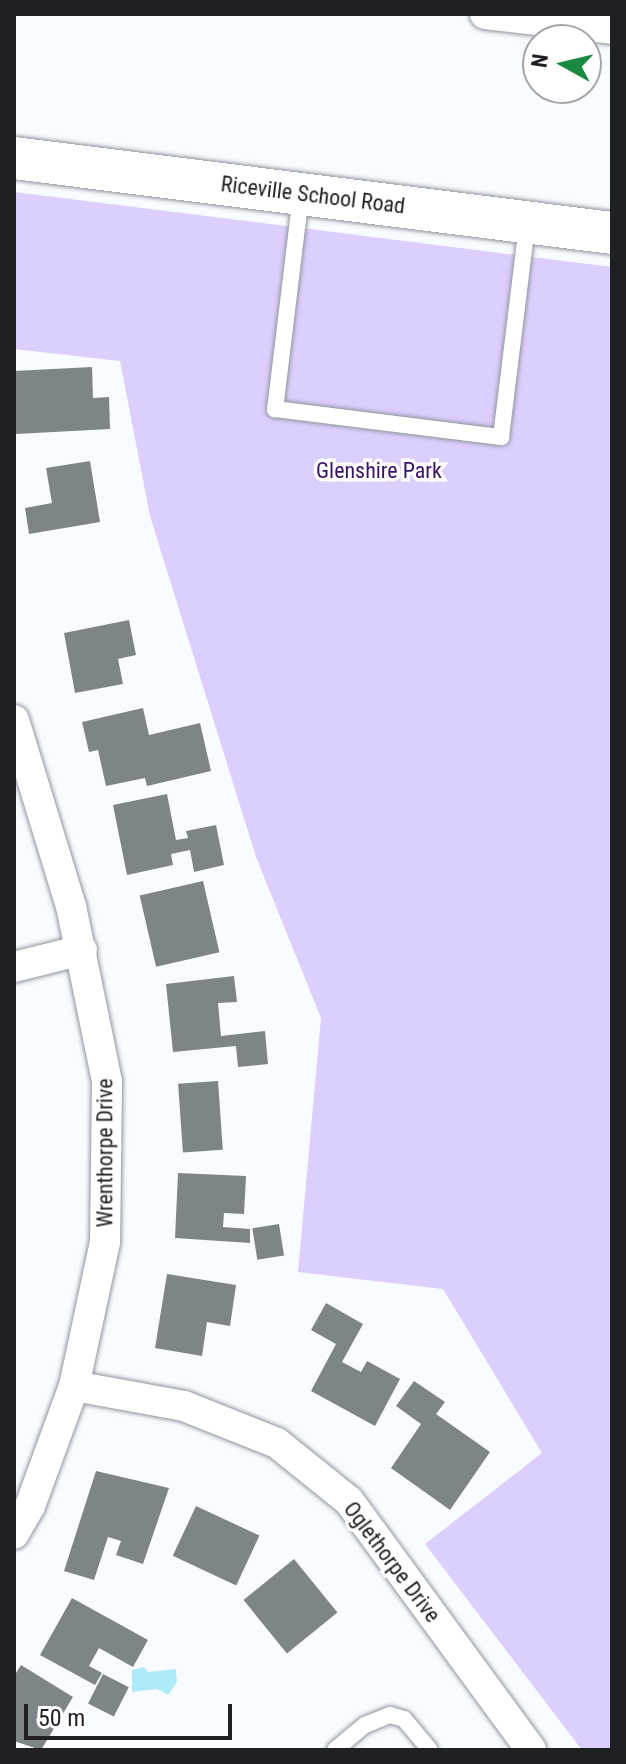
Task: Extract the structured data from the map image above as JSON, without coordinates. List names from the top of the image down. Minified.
{"streets":{"street":["Riceville School Road","Wrenthorpe Drive","Oglethorpe Drive"]},"crossings":[["Wrenthorpe Drive","Oglethorpe Drive"]],"parks":["Glenshire Park"],"scale_bar":"50 m","north":"left"}
